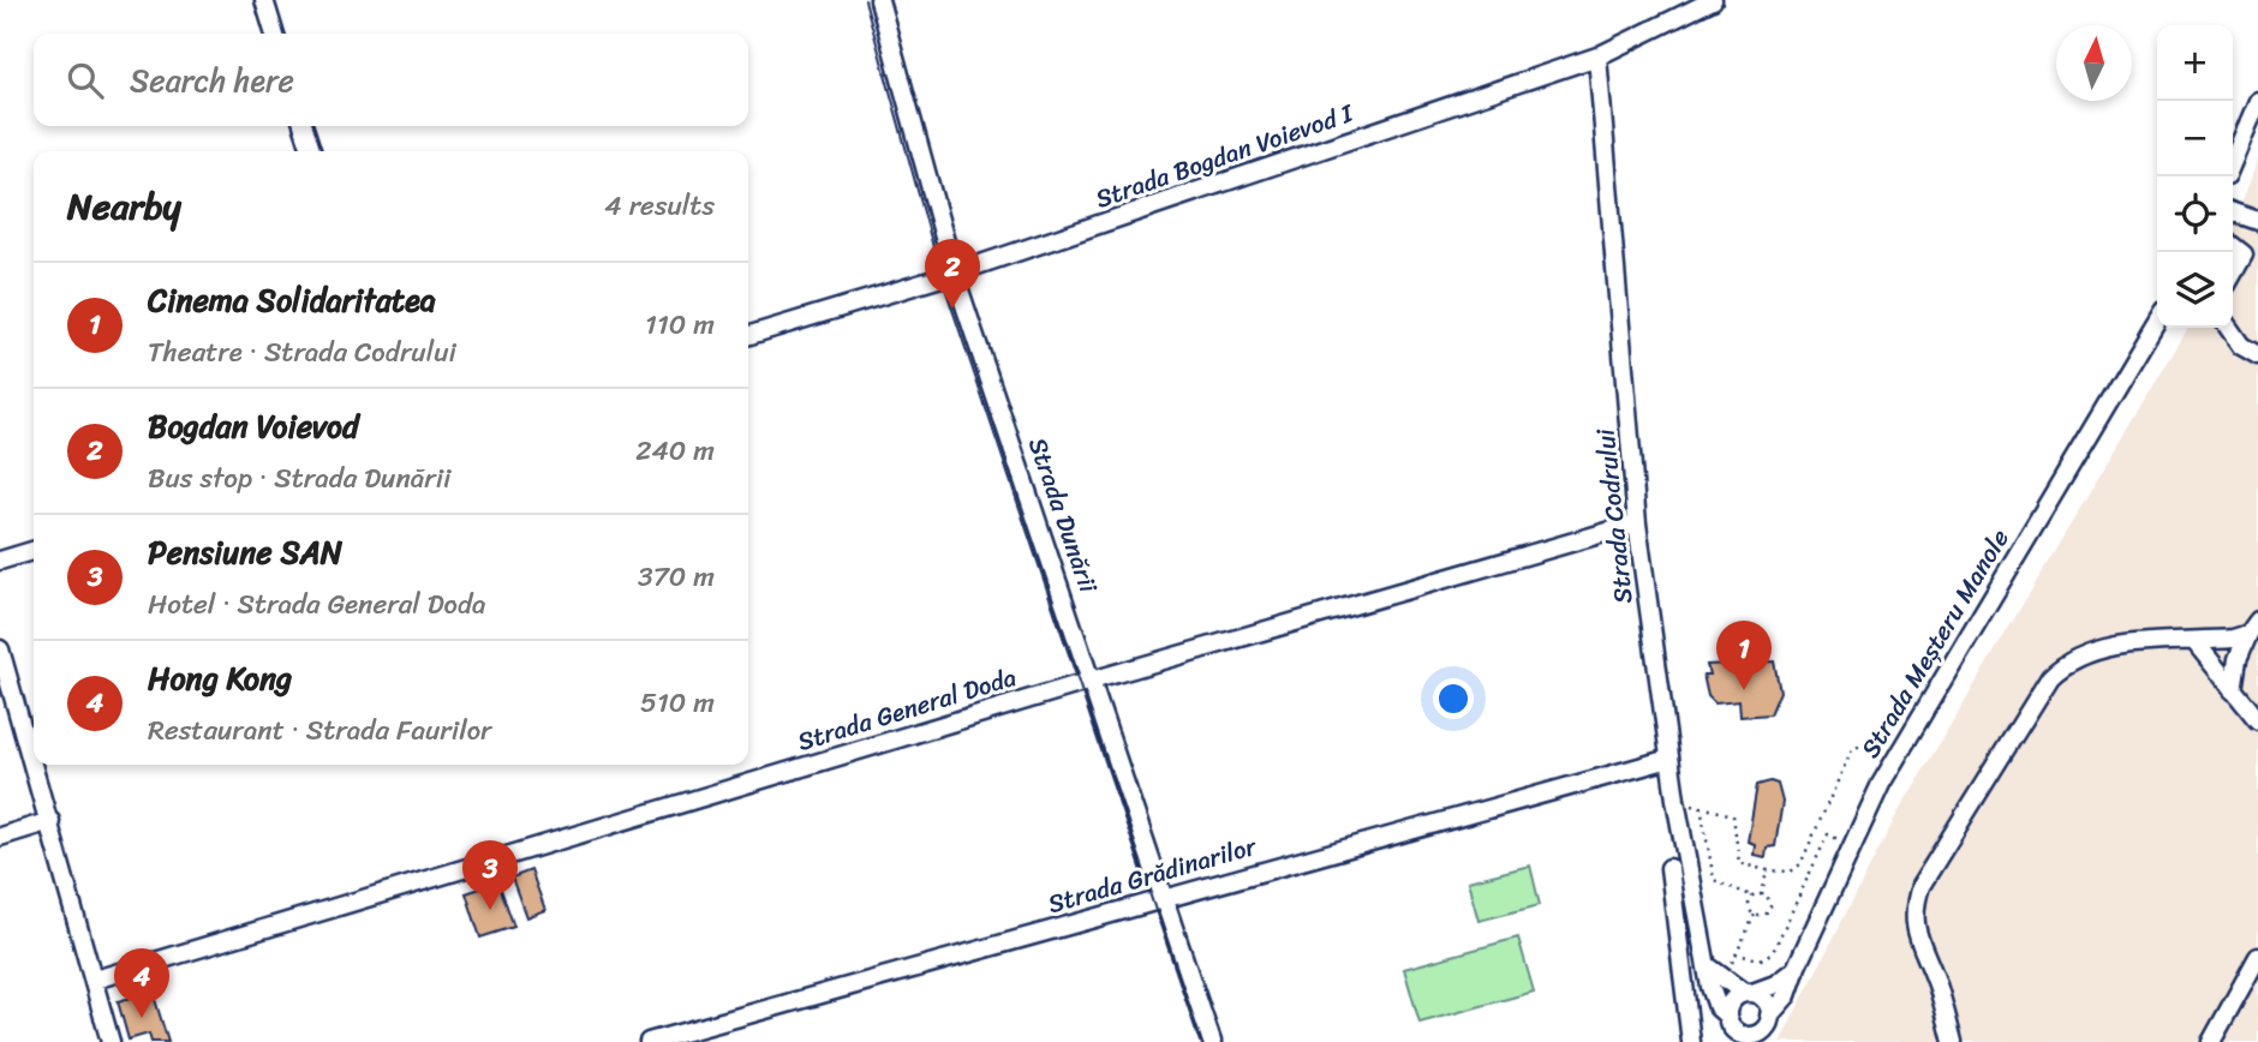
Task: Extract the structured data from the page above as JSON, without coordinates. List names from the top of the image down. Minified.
{"streets":{"street":["Strada Bogdan Voievod I","Strada Dunării","Strada Codrului","Strada Meșteru Manole","Strada General Doda","Strada Grădinarilor"]},"crossings":[["Strada Bogdan Voievod I","Strada Dunării"],["Strada Bogdan Voievod I","Strada Codrului"],["Strada Dunării","Strada General Doda"],["Strada Dunării","Strada Grădinarilor"],["Strada Codrului","Strada Meșteru Manole"],["Strada Codrului","Strada General Doda"],["Strada Codrului","Strada Grădinarilor"]],"north":"top","page":{"map_buttons":["+","−"],"search":"Search here","heading":["Nearby","4 results"],"pins":["2","1","3","4"],"list":[{"mark":"1","name":"Cinema Solidaritatea","note":"Theatre · Strada Codrului","value":"110 m"},{"mark":"2","name":"Bogdan Voievod","note":"Bus stop · Strada Dunării","value":"240 m"},{"mark":"3","name":"Pensiune SAN","note":"Hotel · Strada General Doda","value":"370 m"},{"mark":"4","name":"Hong Kong","note":"Restaurant · Strada Faurilor","value":"510 m"}]}}
